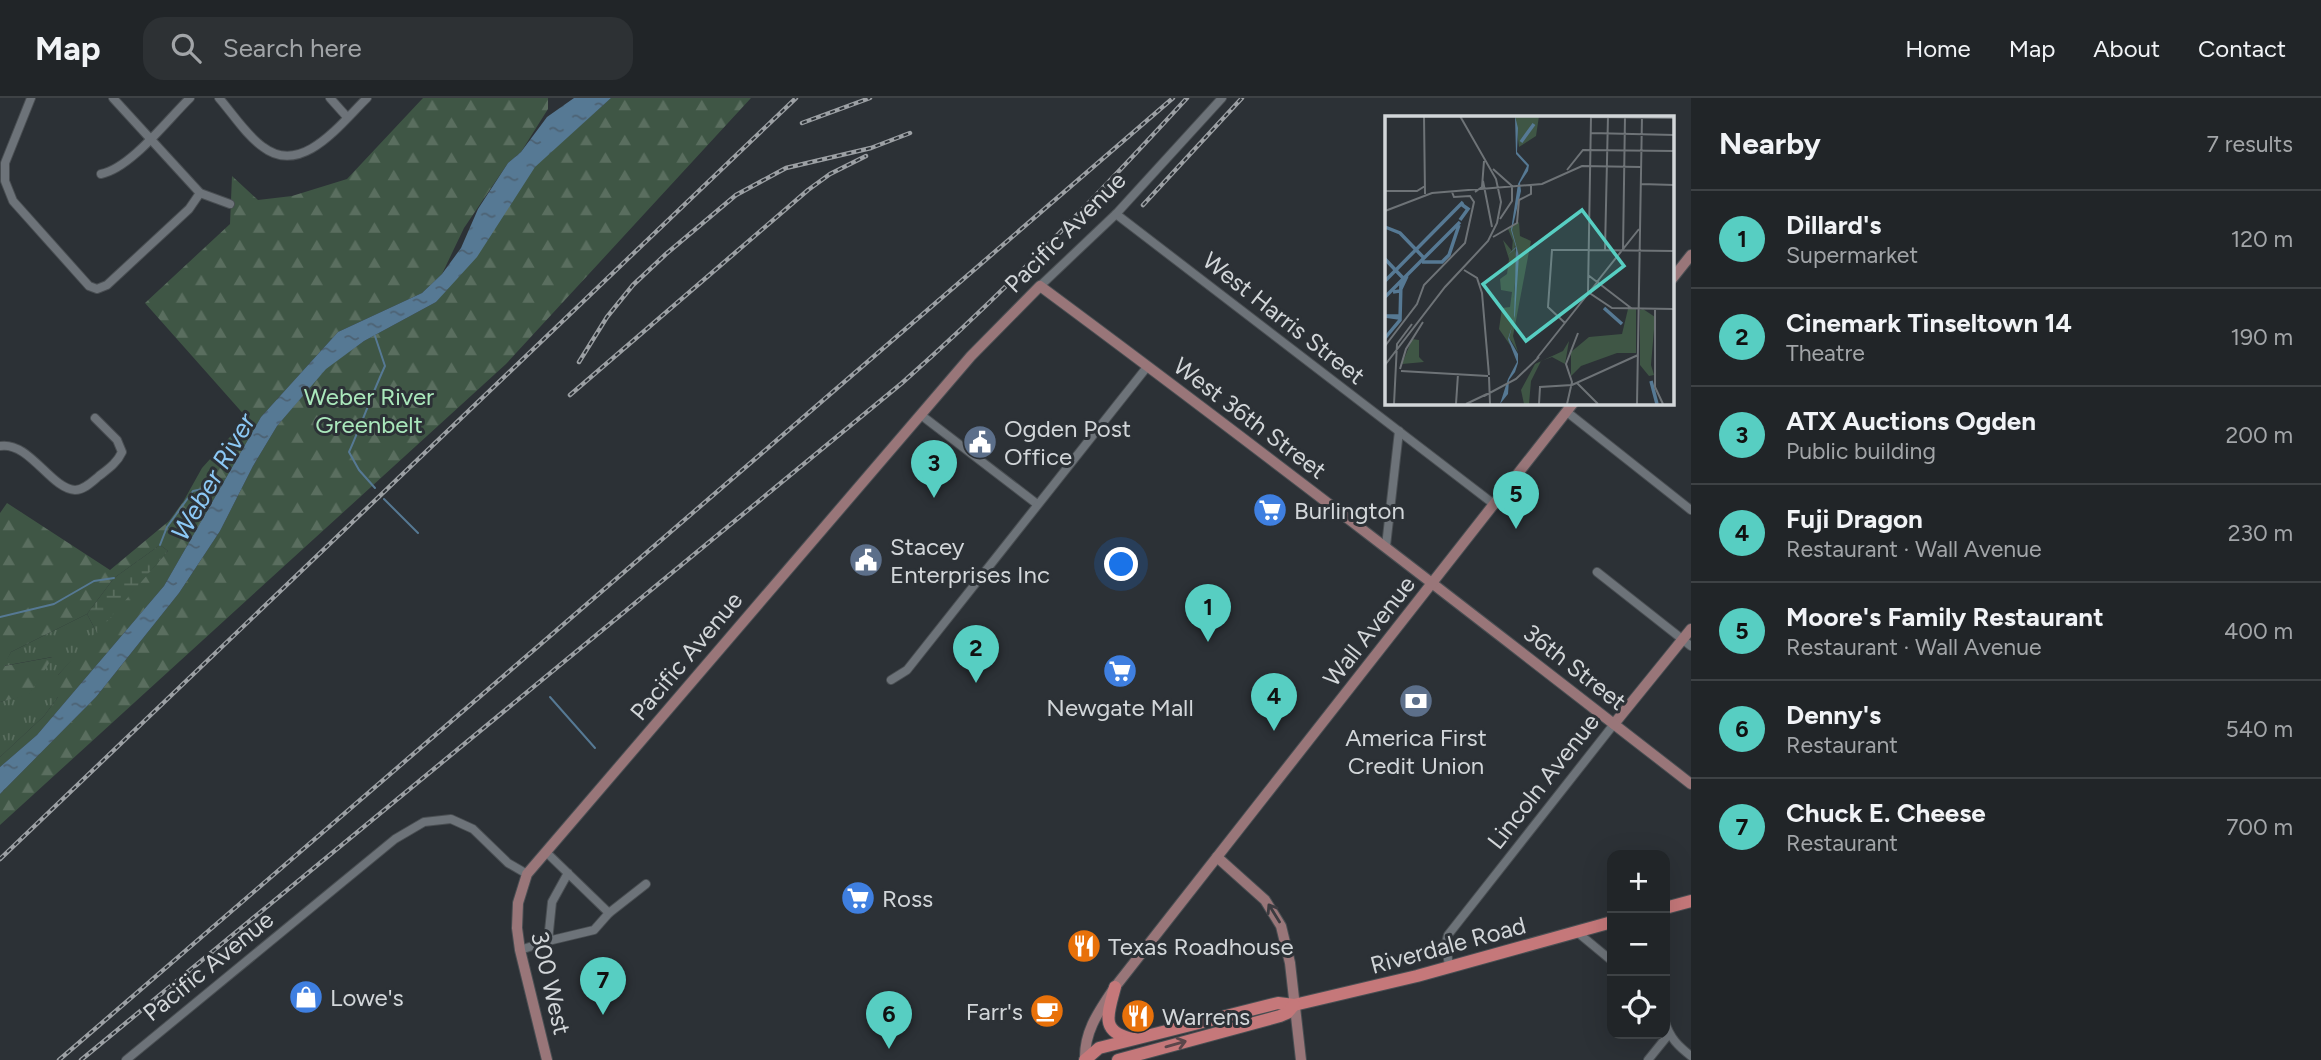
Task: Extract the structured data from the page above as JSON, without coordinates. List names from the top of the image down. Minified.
{"streets":{"main road":["Riverdale Road"],"street":["Pacific Avenue","West Harris Street","West 36th Street","Wall Avenue","36th Street","Lincoln Avenue","300 West"]},"crossings":[["Pacific Avenue","West Harris Street"],["Pacific Avenue","West 36th Street"],["Pacific Avenue","300 West"],["West Harris Street","Wall Avenue"],["West 36th Street","Wall Avenue"],["West 36th Street","36th Street"],["Wall Avenue","36th Street"],["Wall Avenue","Riverdale Road"],["36th Street","Lincoln Avenue"],["Lincoln Avenue","Riverdale Road"]],"water":["Weber River"],"parks":["Weber River Greenbelt"],"places":{"public building":["Ogden Post Office","Stacey Enterprises Inc"],"supermarket":["Burlington","Newgate Mall","Ross"],"bank":["America First Credit Union"],"restaurant":["Texas Roadhouse","Warrens"],"shop":["Lowe's"],"cafe":["Farr's"]},"page":{"header":"Map","search":"Search here","nav":["Home","Map","About","Contact"],"heading":["Nearby","7 results"],"list":[{"mark":"1","name":"Dillard's","note":"Supermarket","value":"120 m"},{"mark":"2","name":"Cinemark Tinseltown 14","note":"Theatre","value":"190 m"},{"mark":"3","name":"ATX Auctions Ogden","note":"Public building","value":"200 m"},{"mark":"4","name":"Fuji Dragon","note":"Restaurant · Wall Avenue","value":"230 m"},{"mark":"5","name":"Moore's Family Restaurant","note":"Restaurant · Wall Avenue","value":"400 m"},{"mark":"6","name":"Denny's","note":"Restaurant","value":"540 m"},{"mark":"7","name":"Chuck E. Cheese","note":"Restaurant","value":"700 m"}],"pins":["3","5","1","2","4","7","6"],"map_buttons":["+","−"]}}
